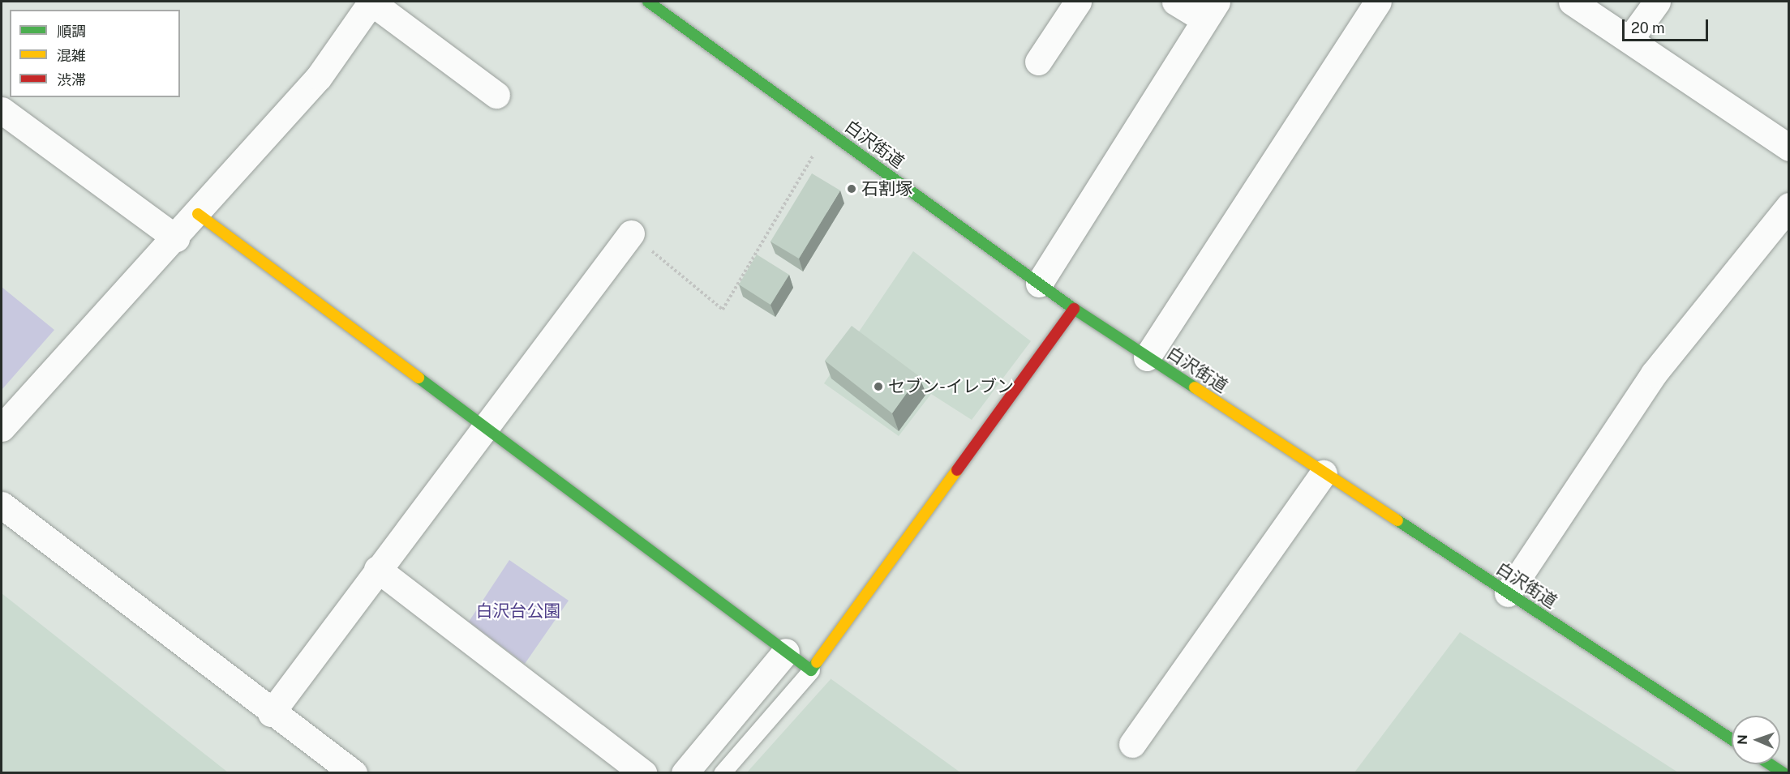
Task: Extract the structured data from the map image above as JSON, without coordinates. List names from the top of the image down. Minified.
{"streets":{"main road":["白沢街道"]},"parks":["白沢台公園"],"places":["石割塚","セブン-イレブン"],"legend":["順調","混雑","渋滞"],"scale_bar":"20 m","north":"left"}
